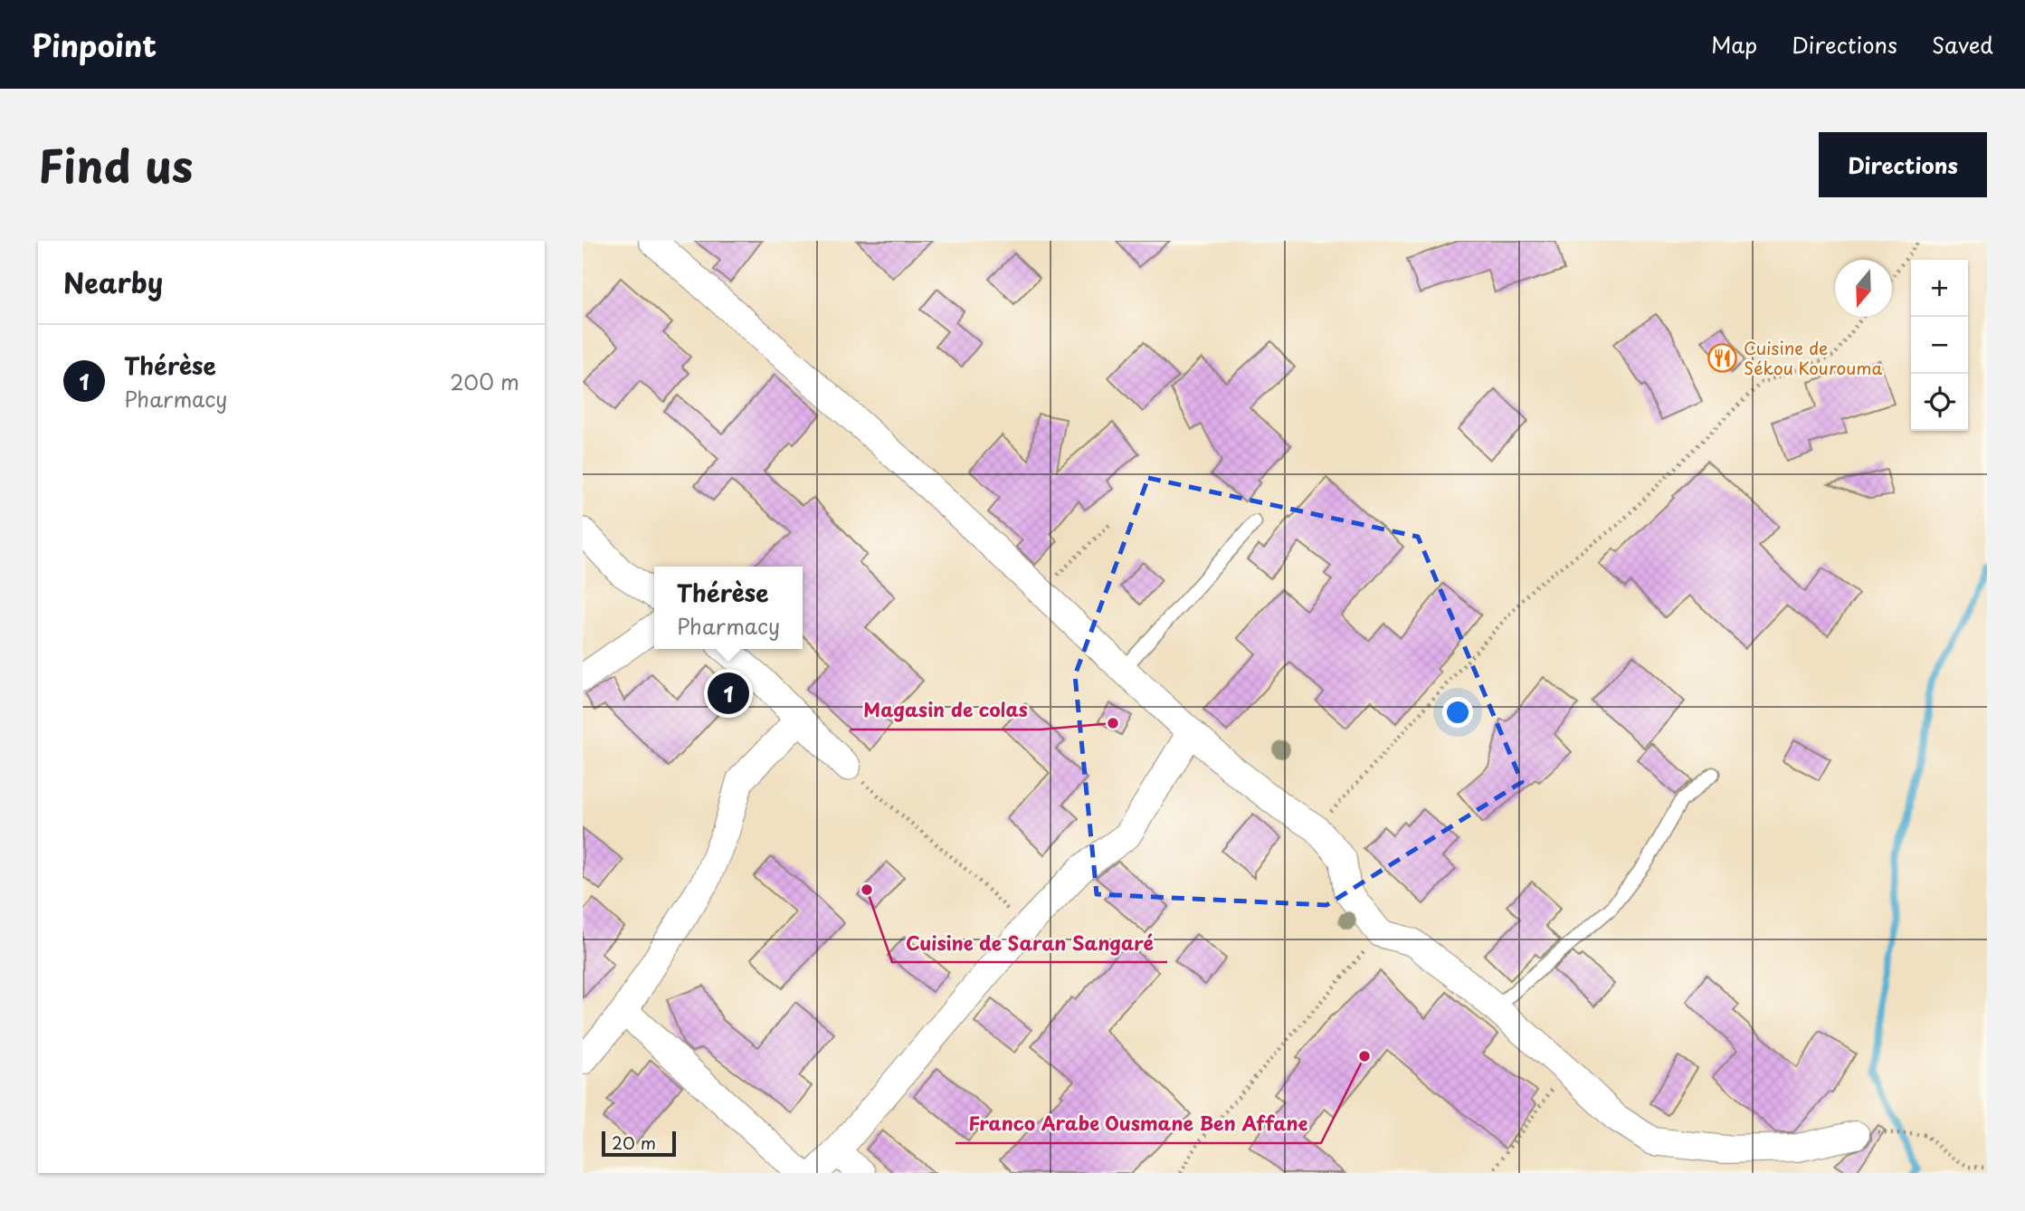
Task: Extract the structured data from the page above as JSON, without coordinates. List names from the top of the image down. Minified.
{"places":{"restaurant":["Cuisine de Sékou Kourouma"],"other":["Magasin de colas","Cuisine de Saran Sangaré","Franco Arabe Ousmane Ben Affane"]},"scale_bar":"20 m","north":"bottom","page":{"header":"Pinpoint","nav":["Map","Directions","Saved"],"title":"Find us","buttons":"Directions","heading":"Nearby","map_buttons":["+","−"],"list":[{"mark":"1","name":"Thérèse","note":"Pharmacy","value":"200 m"}],"popup":["Thérèse","Pharmacy"],"pins":"1","scale":"20 m"}}
